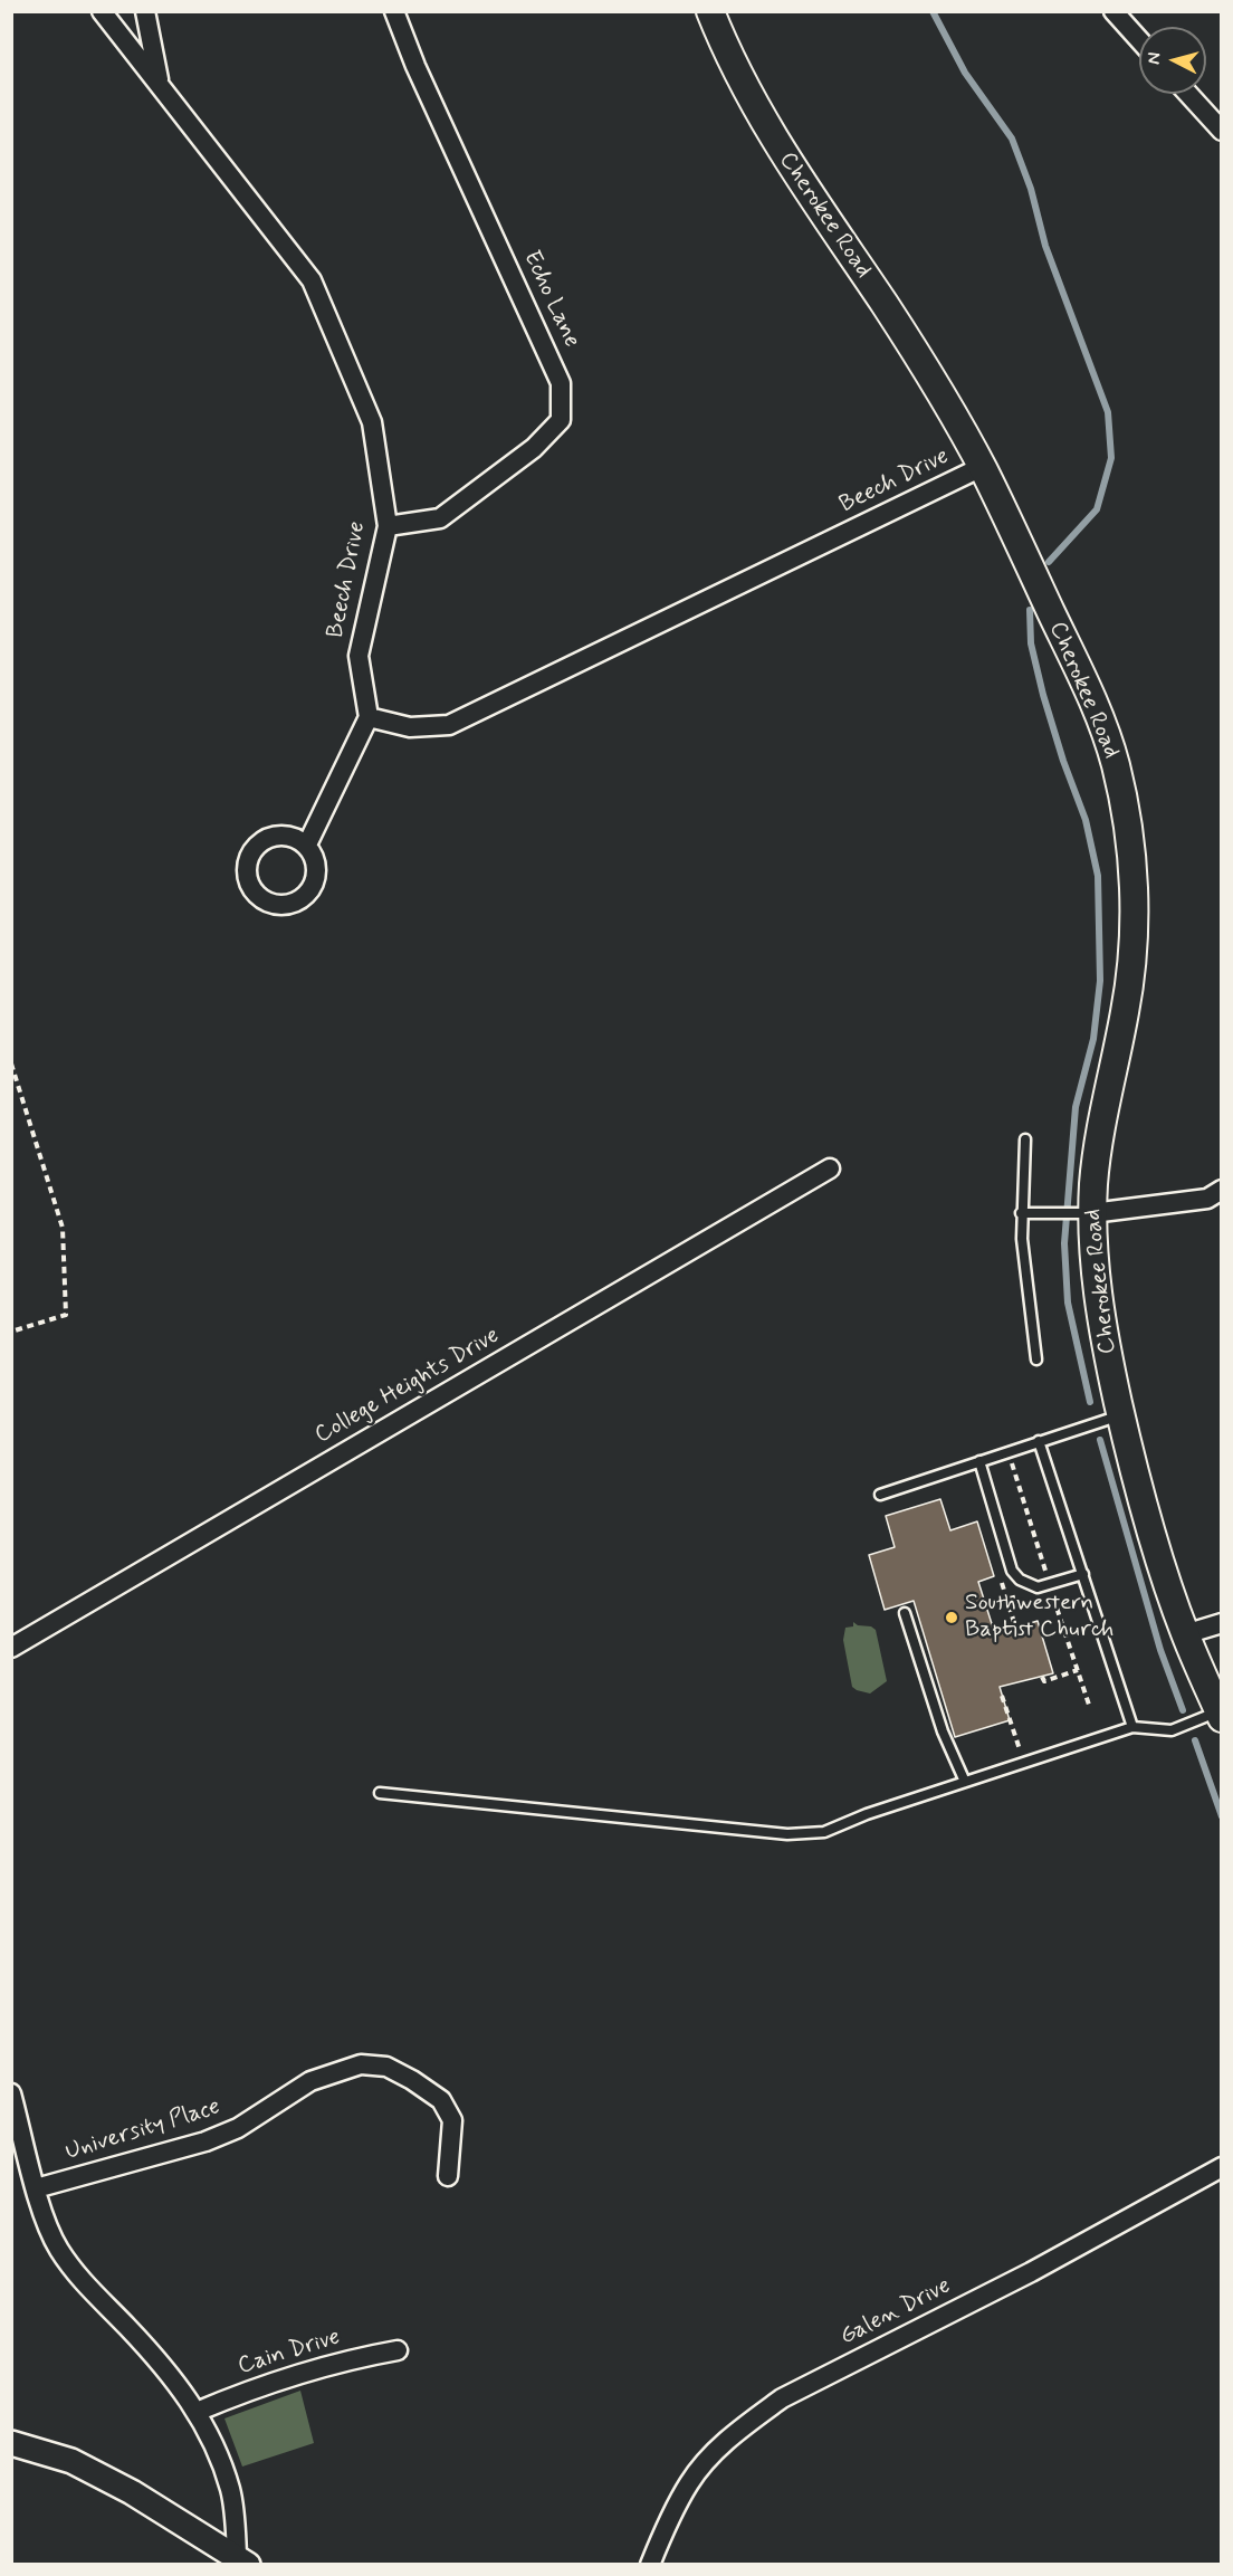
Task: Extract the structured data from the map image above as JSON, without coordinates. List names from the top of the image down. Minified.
{"streets":{"main road":["Cherokee Road"],"street":["Echo Lane","Beech Drive","College Heights Drive","University Place","Galen Drive","Cain Drive"]},"crossings":[["Cherokee Road","Beech Drive"],["Echo Lane","Beech Drive"]],"places":["Southwestern Baptist Church"],"north":"left"}
